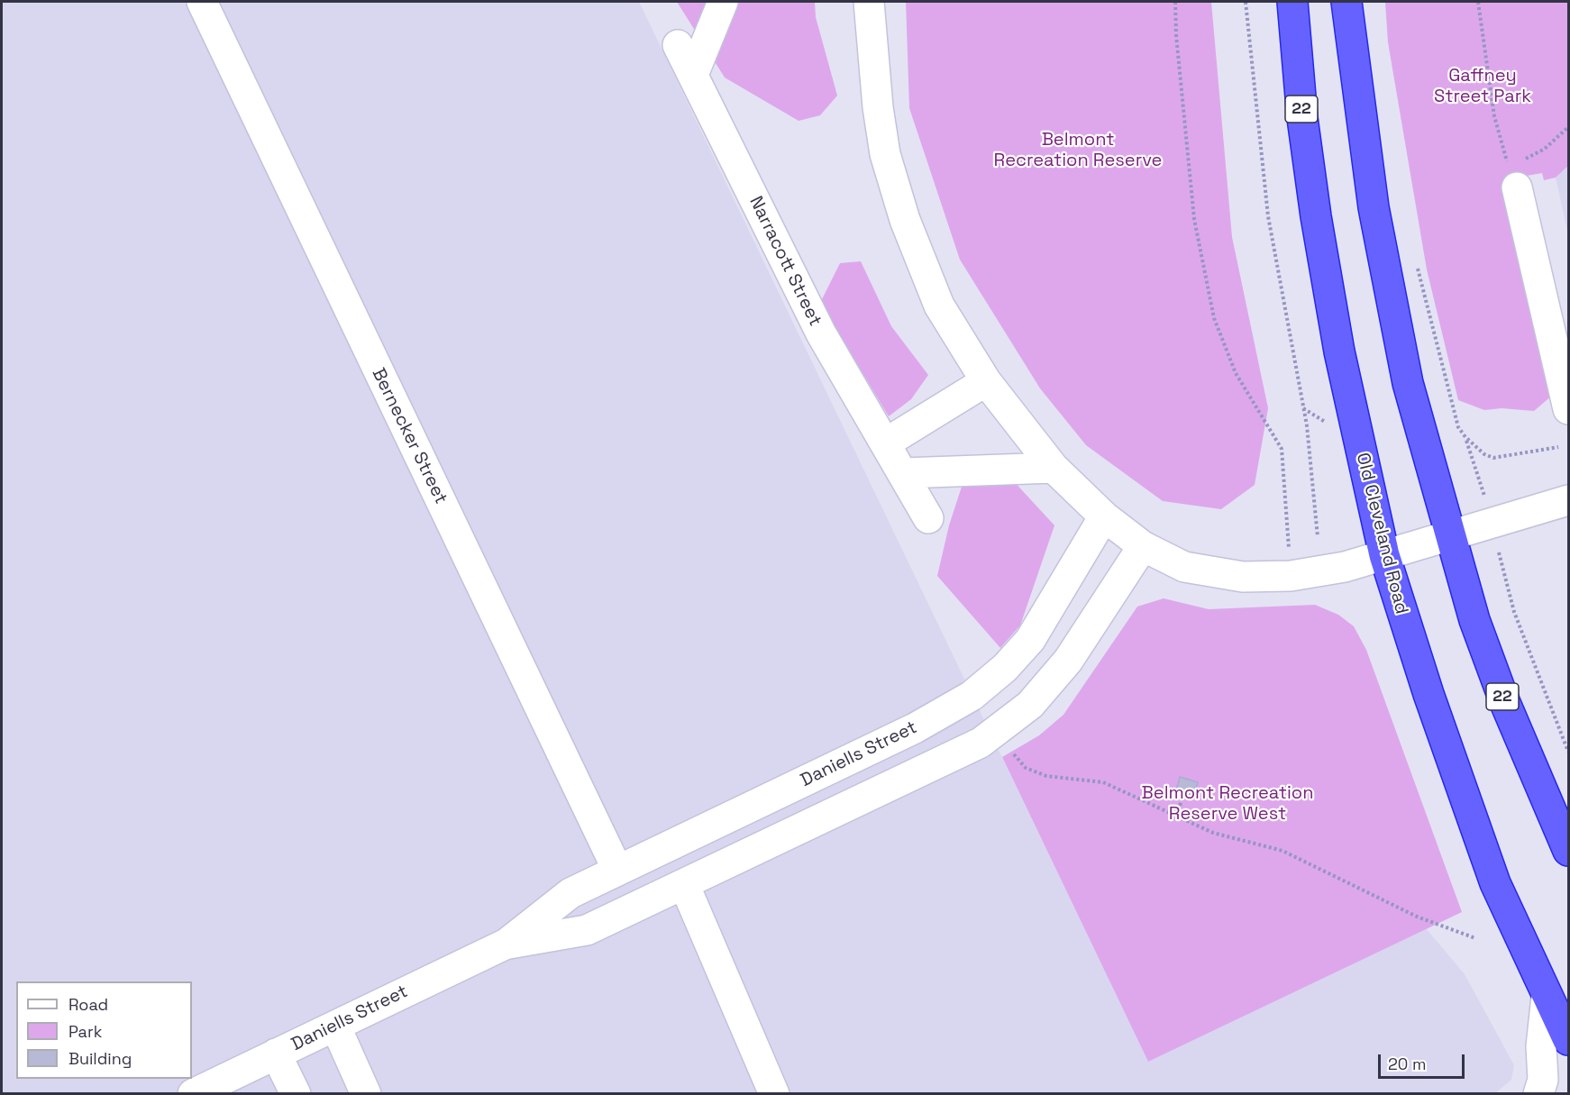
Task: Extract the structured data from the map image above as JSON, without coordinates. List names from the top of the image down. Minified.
{"streets":{"highway":["22","Old Cleveland Road"],"street":["Narracott Street","Bernecker Street","Daniells Street"]},"crossings":[["Bernecker Street","Daniells Street"]],"parks":["Gaffney Street Park","Belmont Recreation Reserve","Belmont Recreation Reserve West"],"legend":["Road","Park","Building"],"scale_bar":"20 m"}
